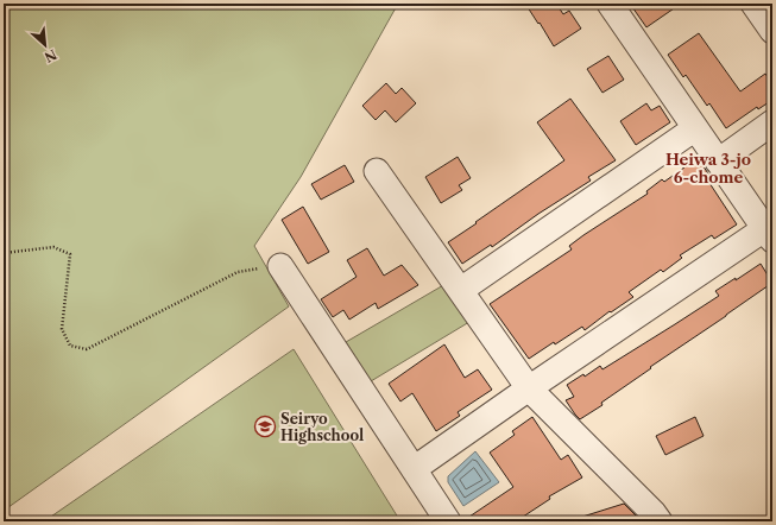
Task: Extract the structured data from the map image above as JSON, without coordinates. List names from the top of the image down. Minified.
{"districts":["Heiwa 3-jo 6-chome"],"places":{"school or university":["Seiryo Highschool"]},"north":"bottom right"}
